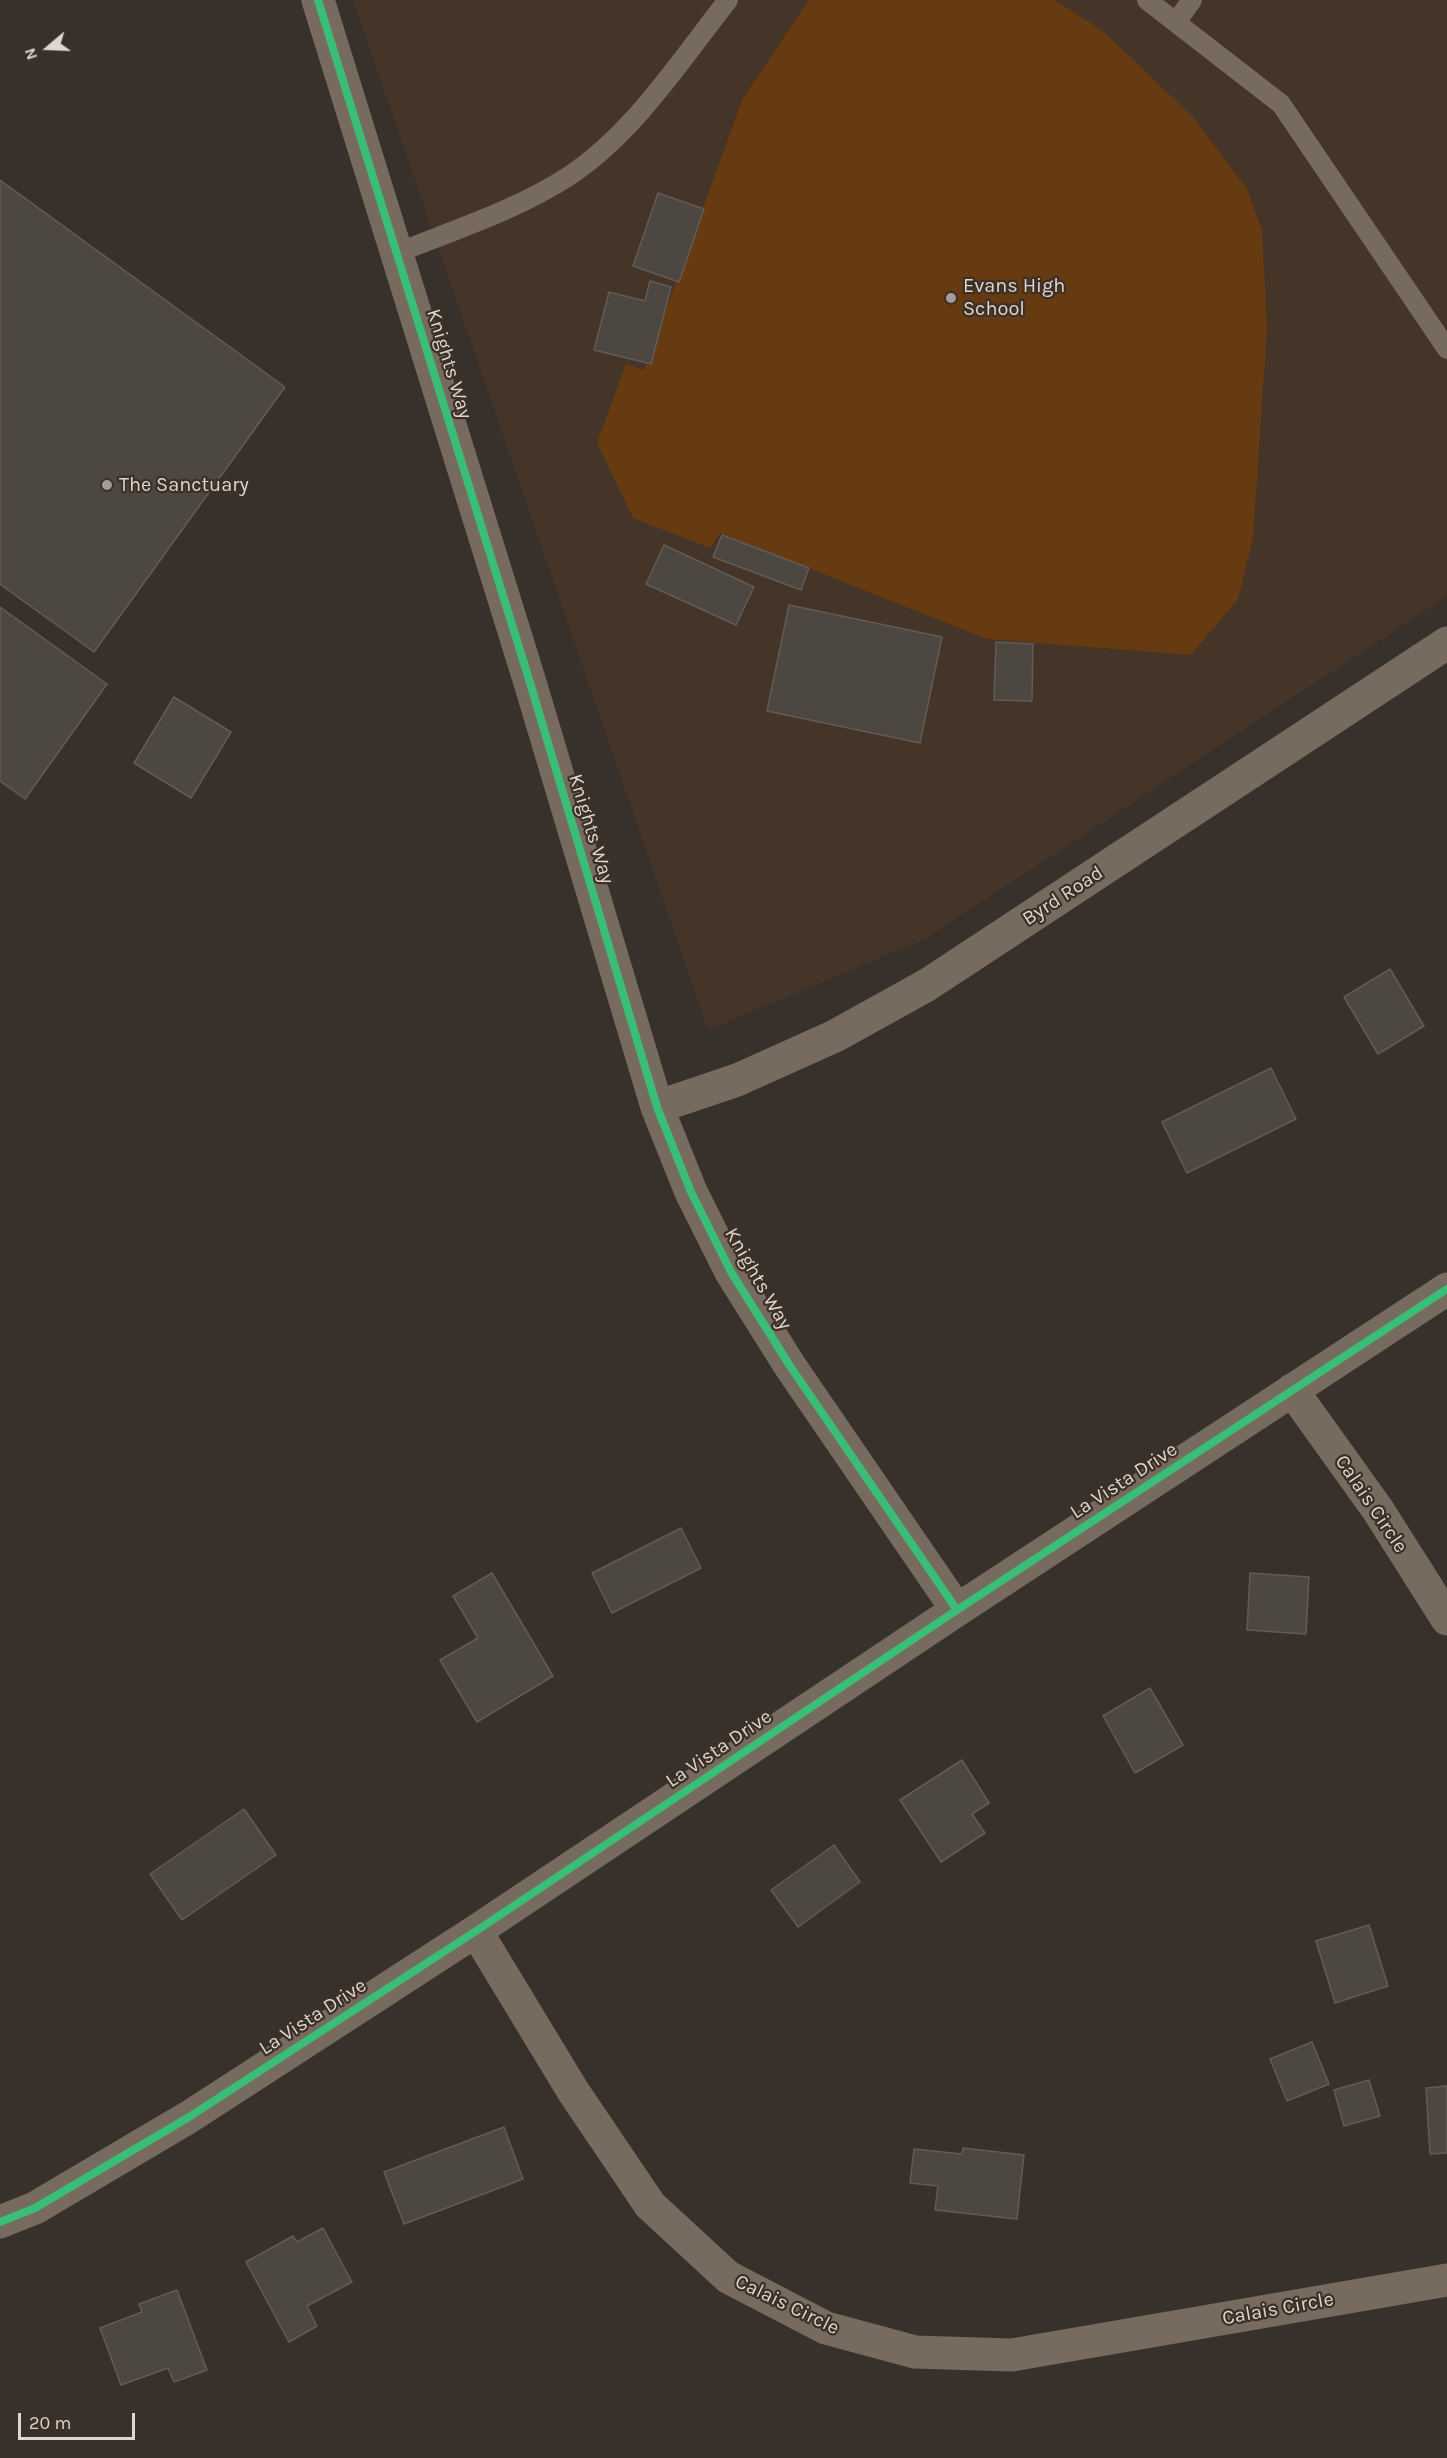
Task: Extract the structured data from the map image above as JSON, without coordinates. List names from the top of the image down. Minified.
{"streets":{"street":["Knights Way","Byrd Road","La Vista Drive","Calais Circle"]},"crossings":[["Knights Way","Byrd Road"],["Knights Way","La Vista Drive"],["La Vista Drive","Calais Circle"]],"places":["Evans High School","The Sanctuary"],"scale_bar":"20 m","north":"left"}
